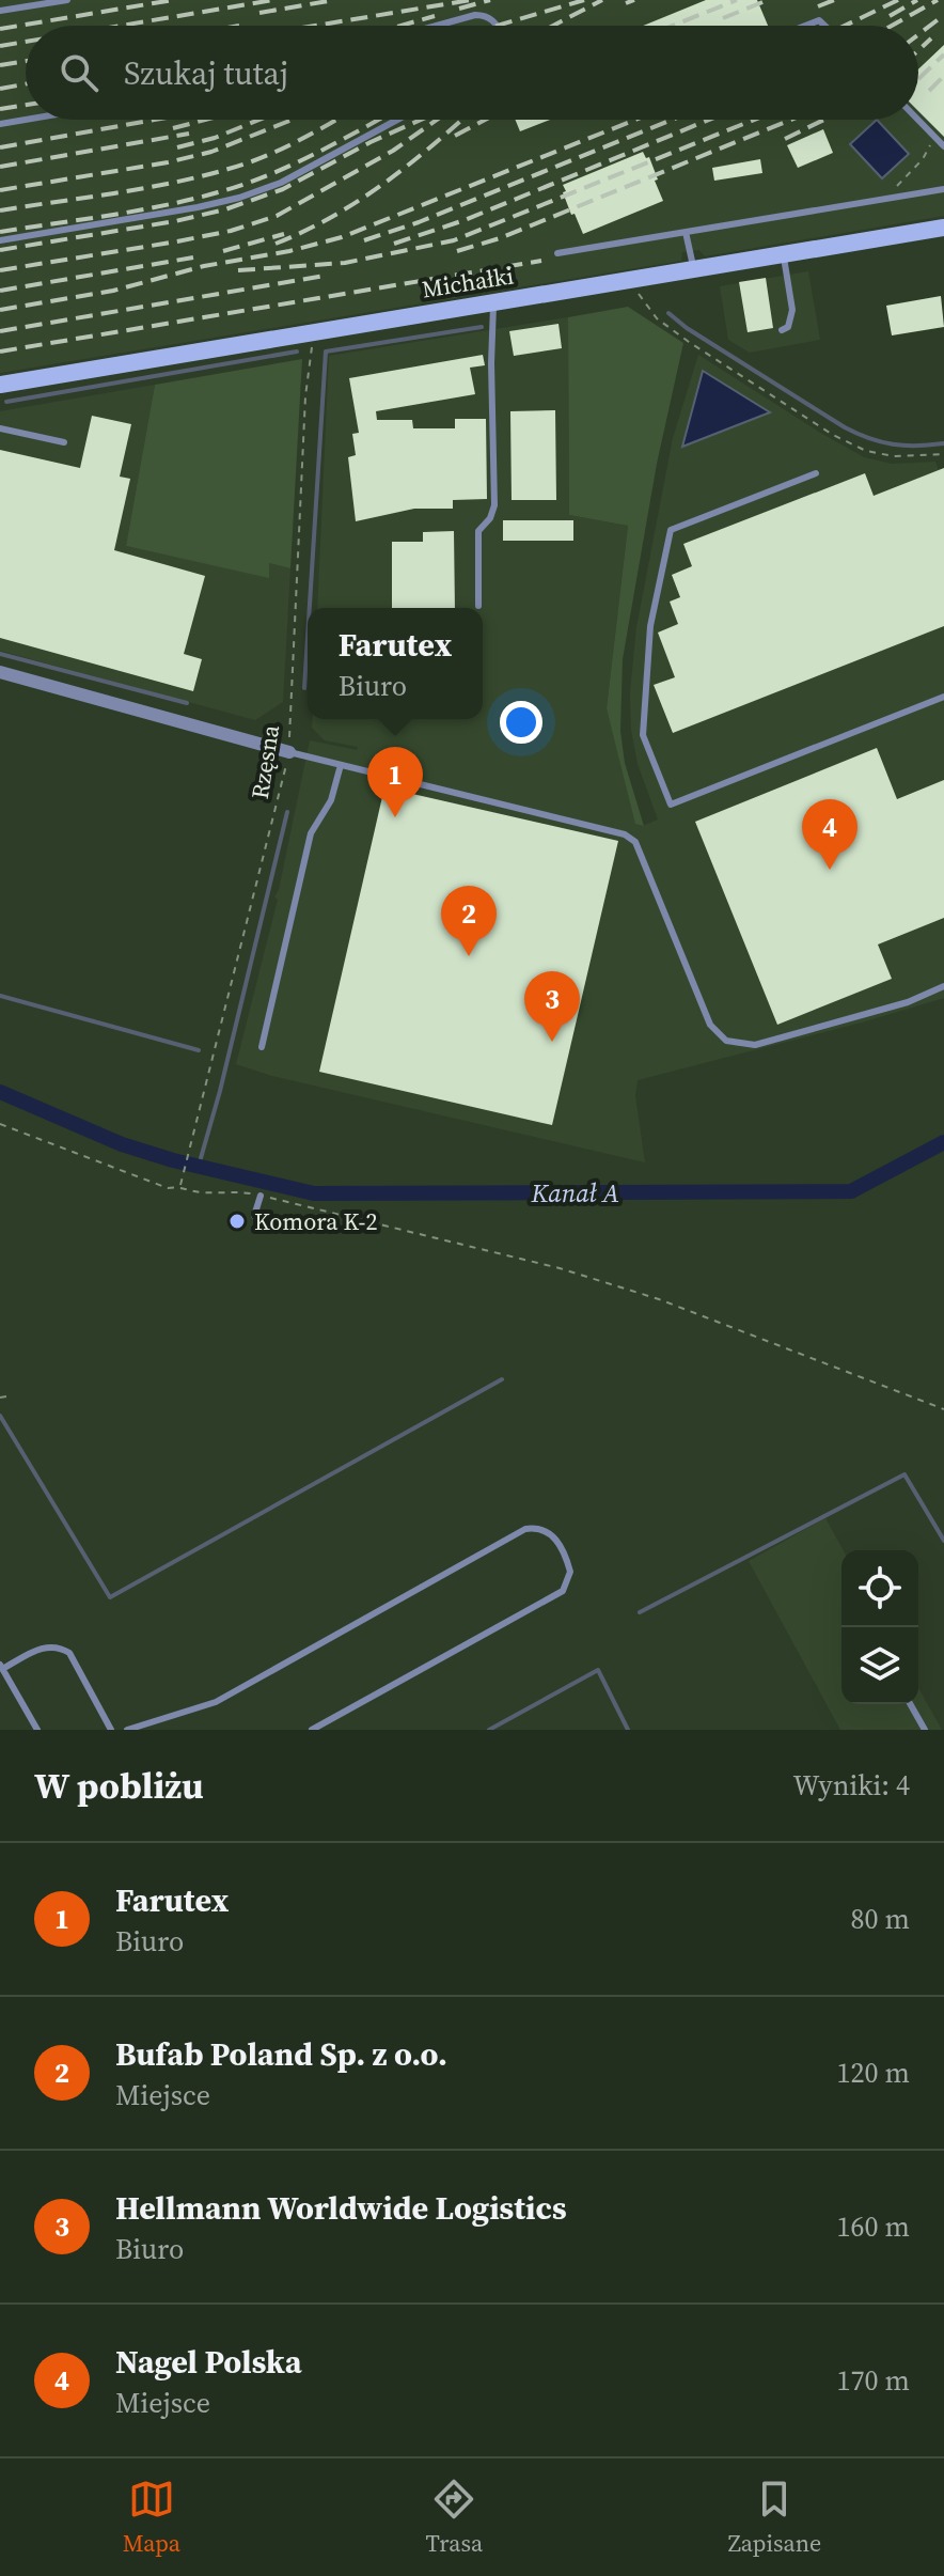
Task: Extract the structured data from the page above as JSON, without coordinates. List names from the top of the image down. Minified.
{"streets":{"street":["Michałki"],"path":["Rzęsna"]},"crossings":[["Michałki","Rzęsna"]],"water":["Kanał A"],"places":["Komora K-2"],"page":{"search":"Szukaj tutaj","popup":["Farutex","Biuro"],"pins":["1","4","2","3"],"heading":["W pobliżu","Wyniki: 4"],"list":[{"mark":"1","name":"Farutex","note":"Biuro","value":"80 m"},{"mark":"2","name":"Bufab Poland Sp. z o.o.","note":"Miejsce","value":"120 m"},{"mark":"3","name":"Hellmann Worldwide Logistics","note":"Biuro","value":"160 m"},{"mark":"4","name":"Nagel Polska","note":"Miejsce","value":"170 m"}],"nav":["Mapa","Trasa","Zapisane"]}}
